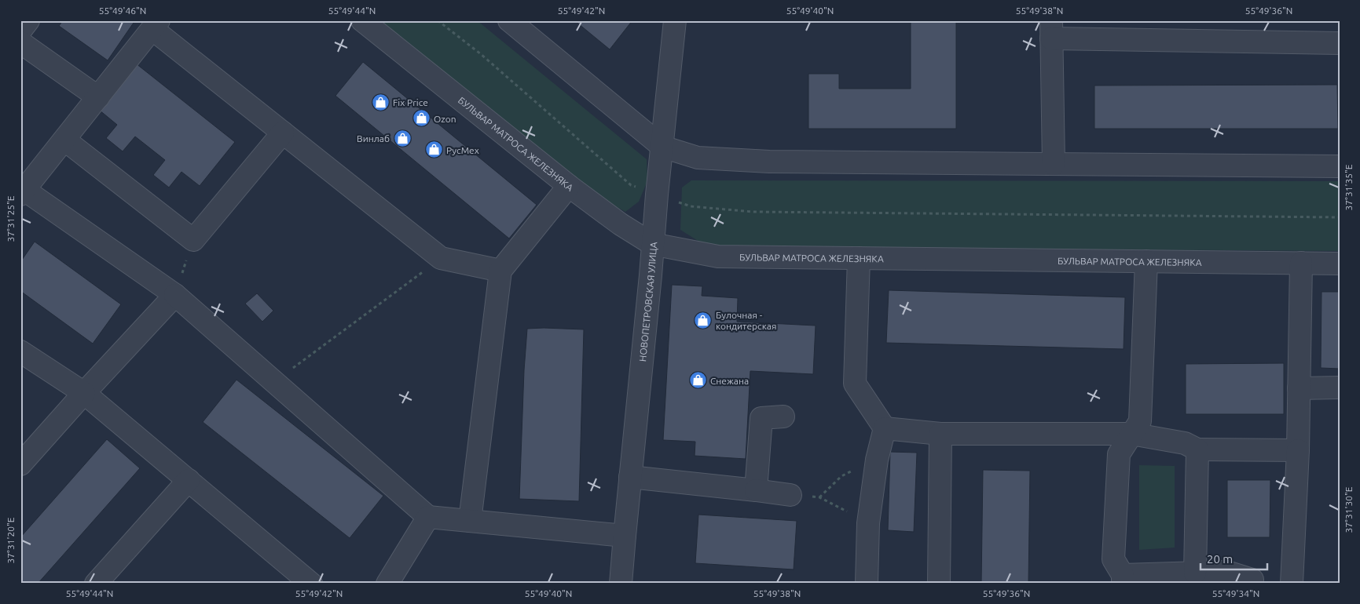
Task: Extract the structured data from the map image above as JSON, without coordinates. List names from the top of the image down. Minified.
{"streets":{"street":["БУЛЬВАР МАТРОСА ЖЕЛЕЗНЯКА","НОВОПЕТРОВСКАЯ УЛИЦА"]},"crossings":[["БУЛЬВАР МАТРОСА ЖЕЛЕЗНЯКА","НОВОПЕТРОВСКАЯ УЛИЦА"]],"places":{"shop":["Fix Price","Ozon","Винлаб","РусМех","Булочная - кондитерская","Снежана"]},"scale_bar":"20 m","coordinates":["55°49'46\"N","55°49'44\"N","55°49'42\"N","55°49'40\"N","55°49'38\"N","55°49'36\"N","37°31'35\"E","37°31'25\"E","37°31'30\"E","37°31'20\"E","55°49'34\"N"]}
